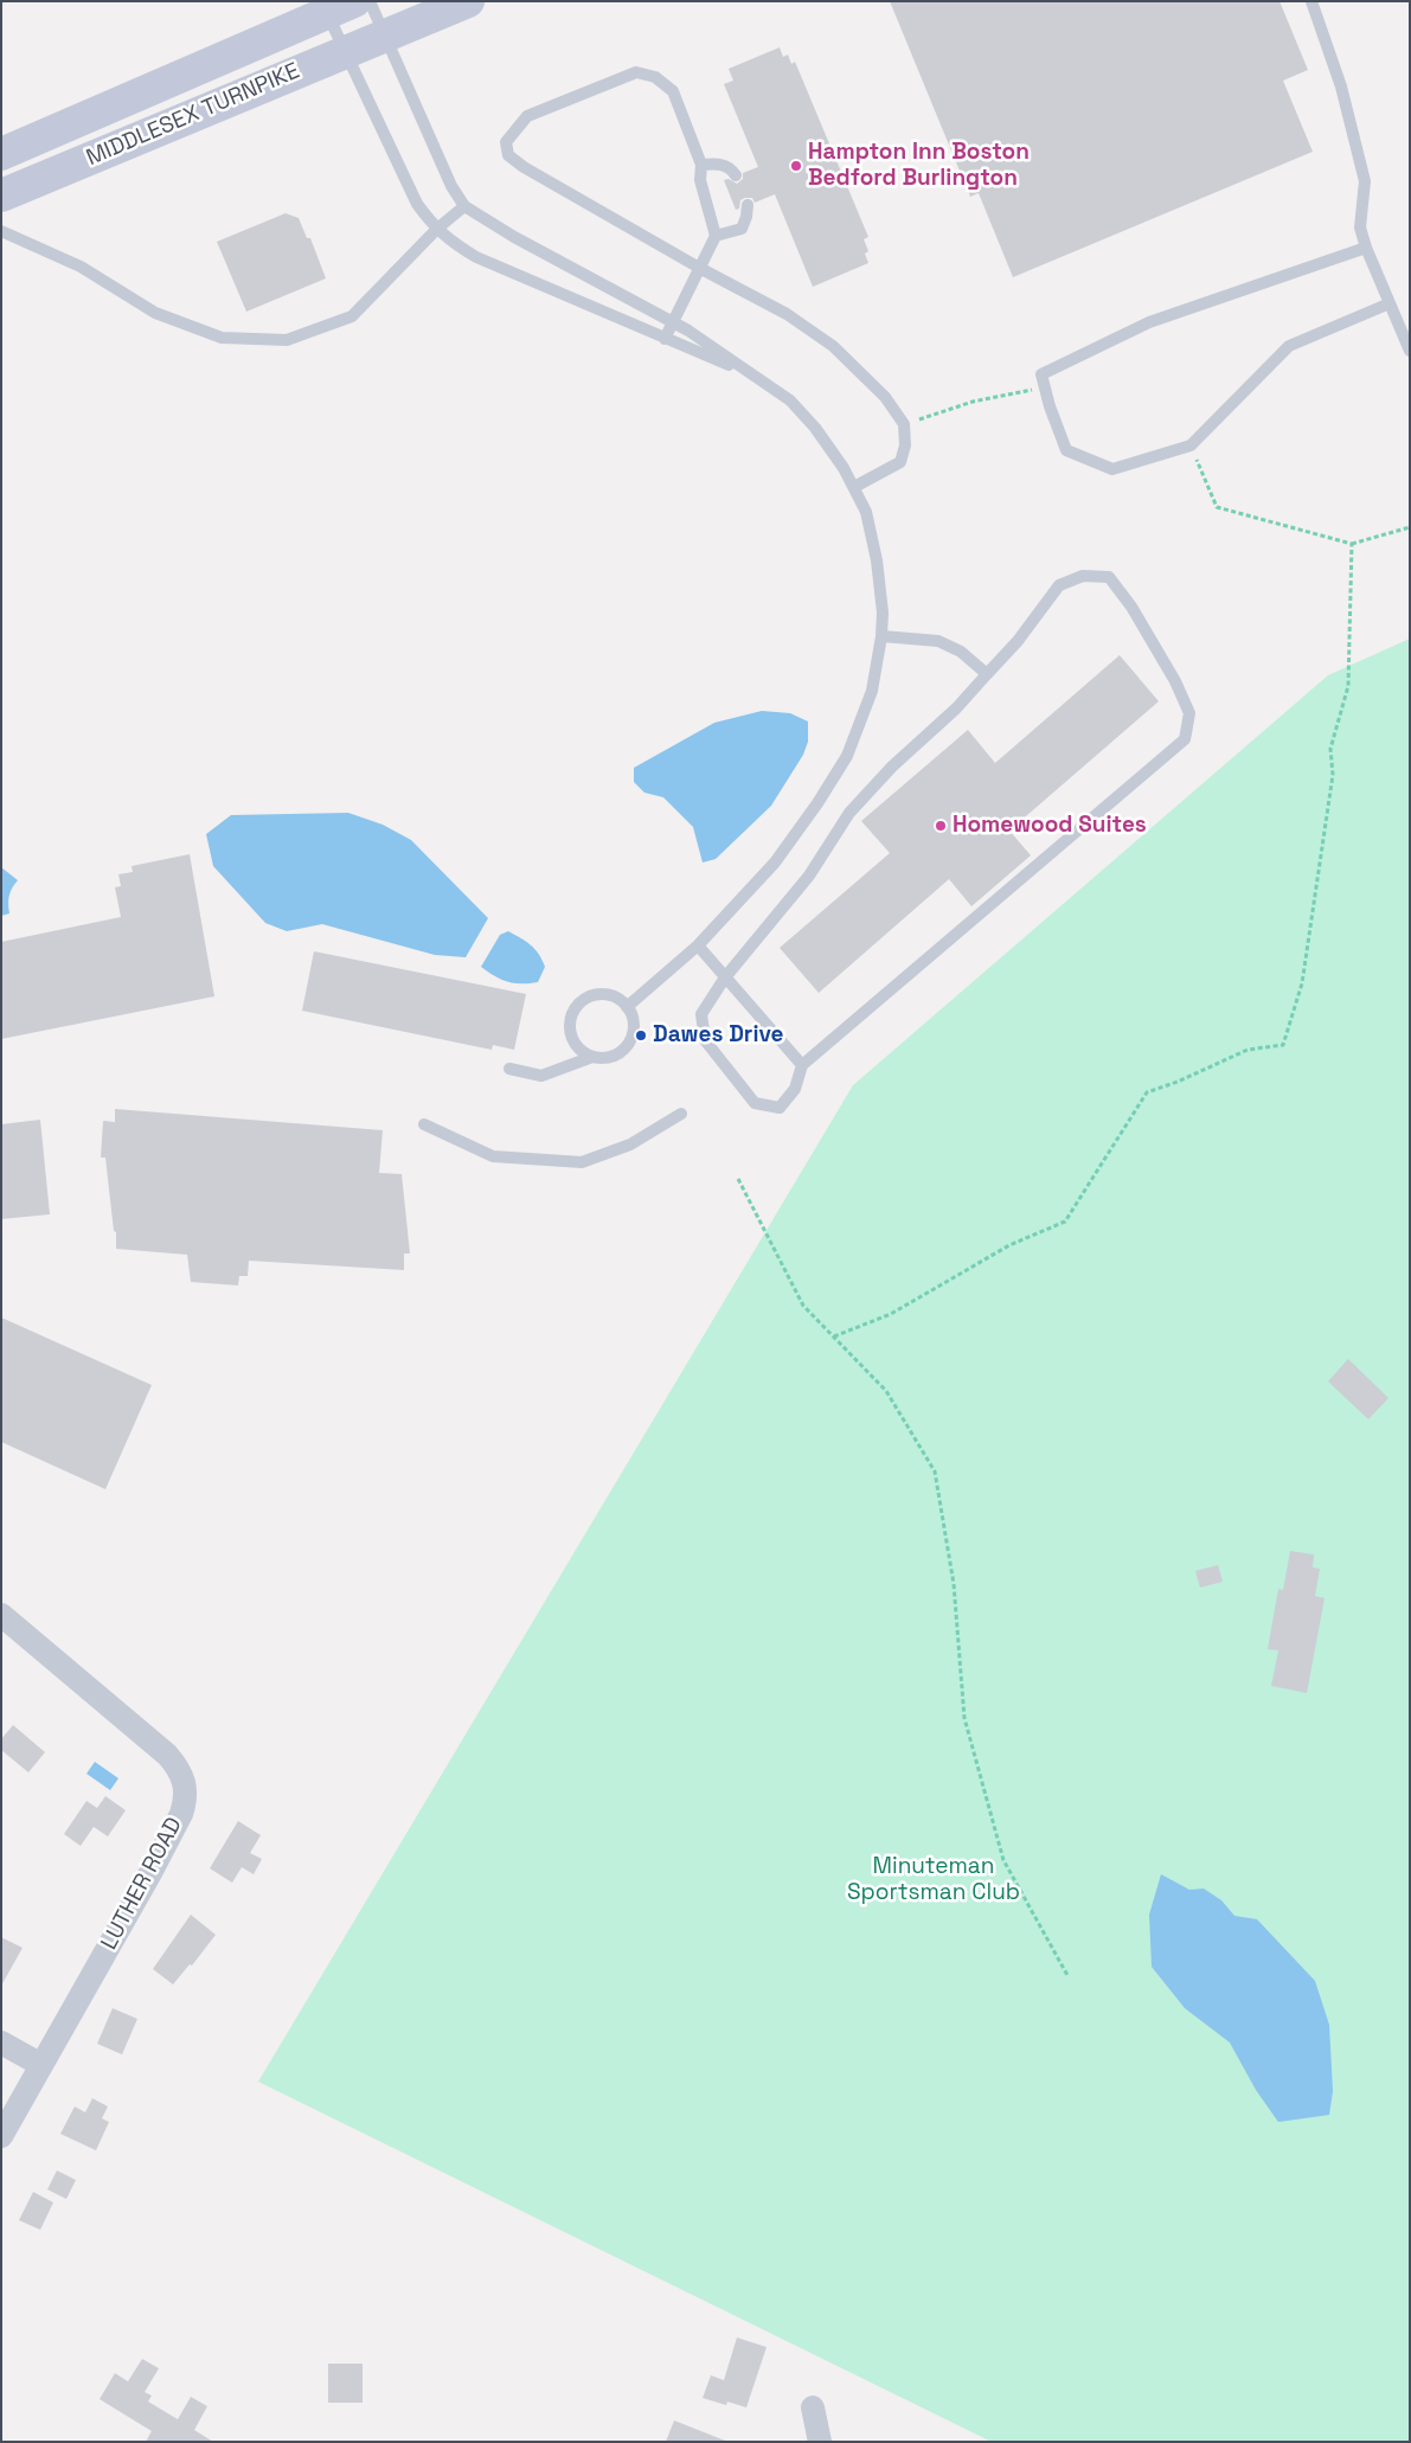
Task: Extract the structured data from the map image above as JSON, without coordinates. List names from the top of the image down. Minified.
{"streets":{"main road":["MIDDLESEX TURNPIKE"],"street":["LUTHER ROAD"]},"parks":["Minuteman Sportsman Club"],"places":["Hampton Inn Boston Bedford Burlington","Homewood Suites","Dawes Drive"]}
